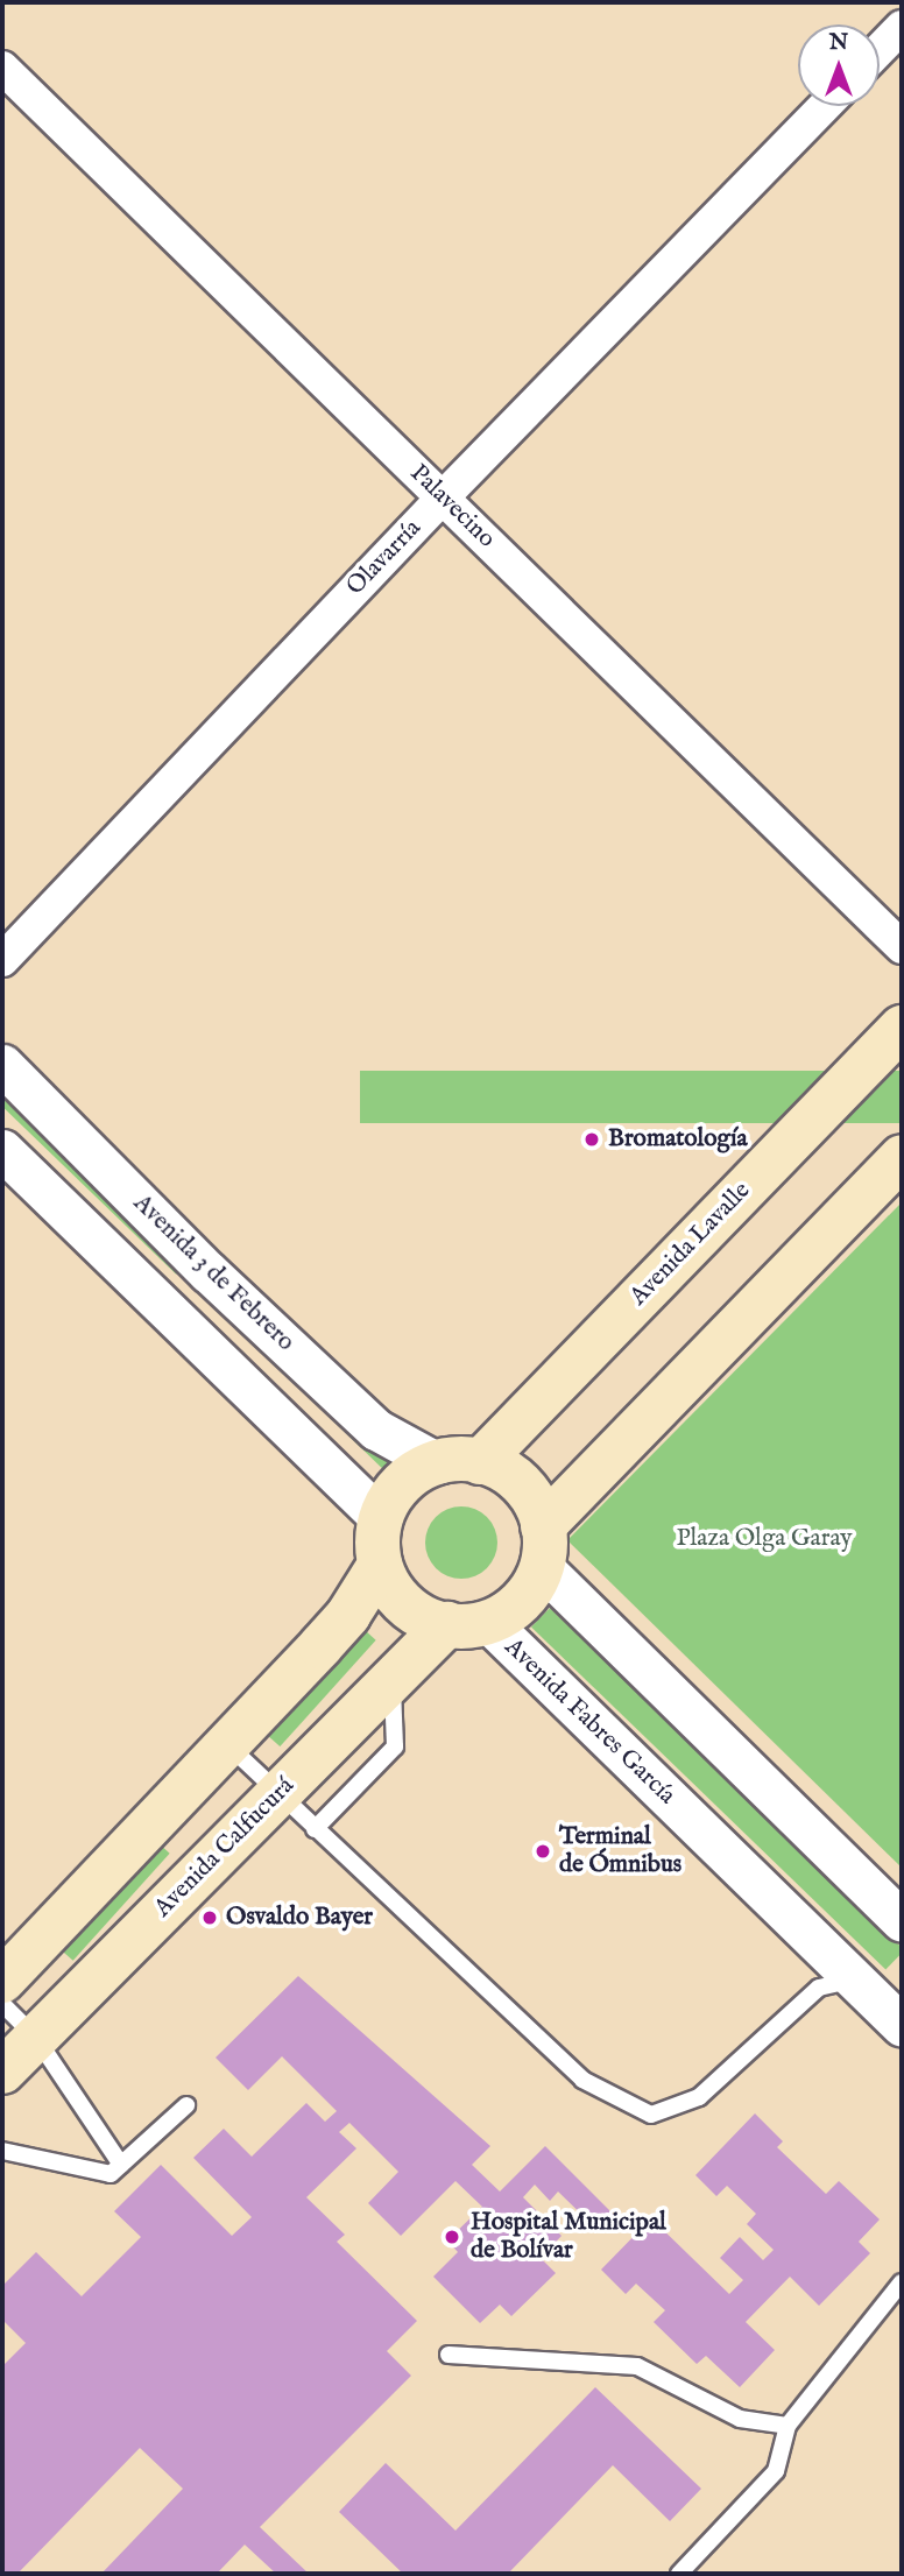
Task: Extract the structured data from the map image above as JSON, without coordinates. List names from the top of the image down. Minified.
{"streets":{"main road":["Avenida Lavalle","Avenida Calfucurá"],"street":["Palavecino","Olavarría","Avenida 3 de Febrero","Avenida Fabres García"]},"crossings":[["Palavecino","Olavarría"],["Avenida Lavalle","Avenida 3 de Febrero"],["Avenida Lavalle","Avenida Fabres García"],["Avenida Lavalle","Avenida Calfucurá"],["Avenida 3 de Febrero","Avenida Fabres García"],["Avenida 3 de Febrero","Avenida Calfucurá"],["Avenida Fabres García","Avenida Calfucurá"]],"parks":["Plaza Olga Garay"],"places":["Bromatología","Terminal de Ómnibus","Osvaldo Bayer","Hospital Municipal de Bolívar"],"north":"top"}
